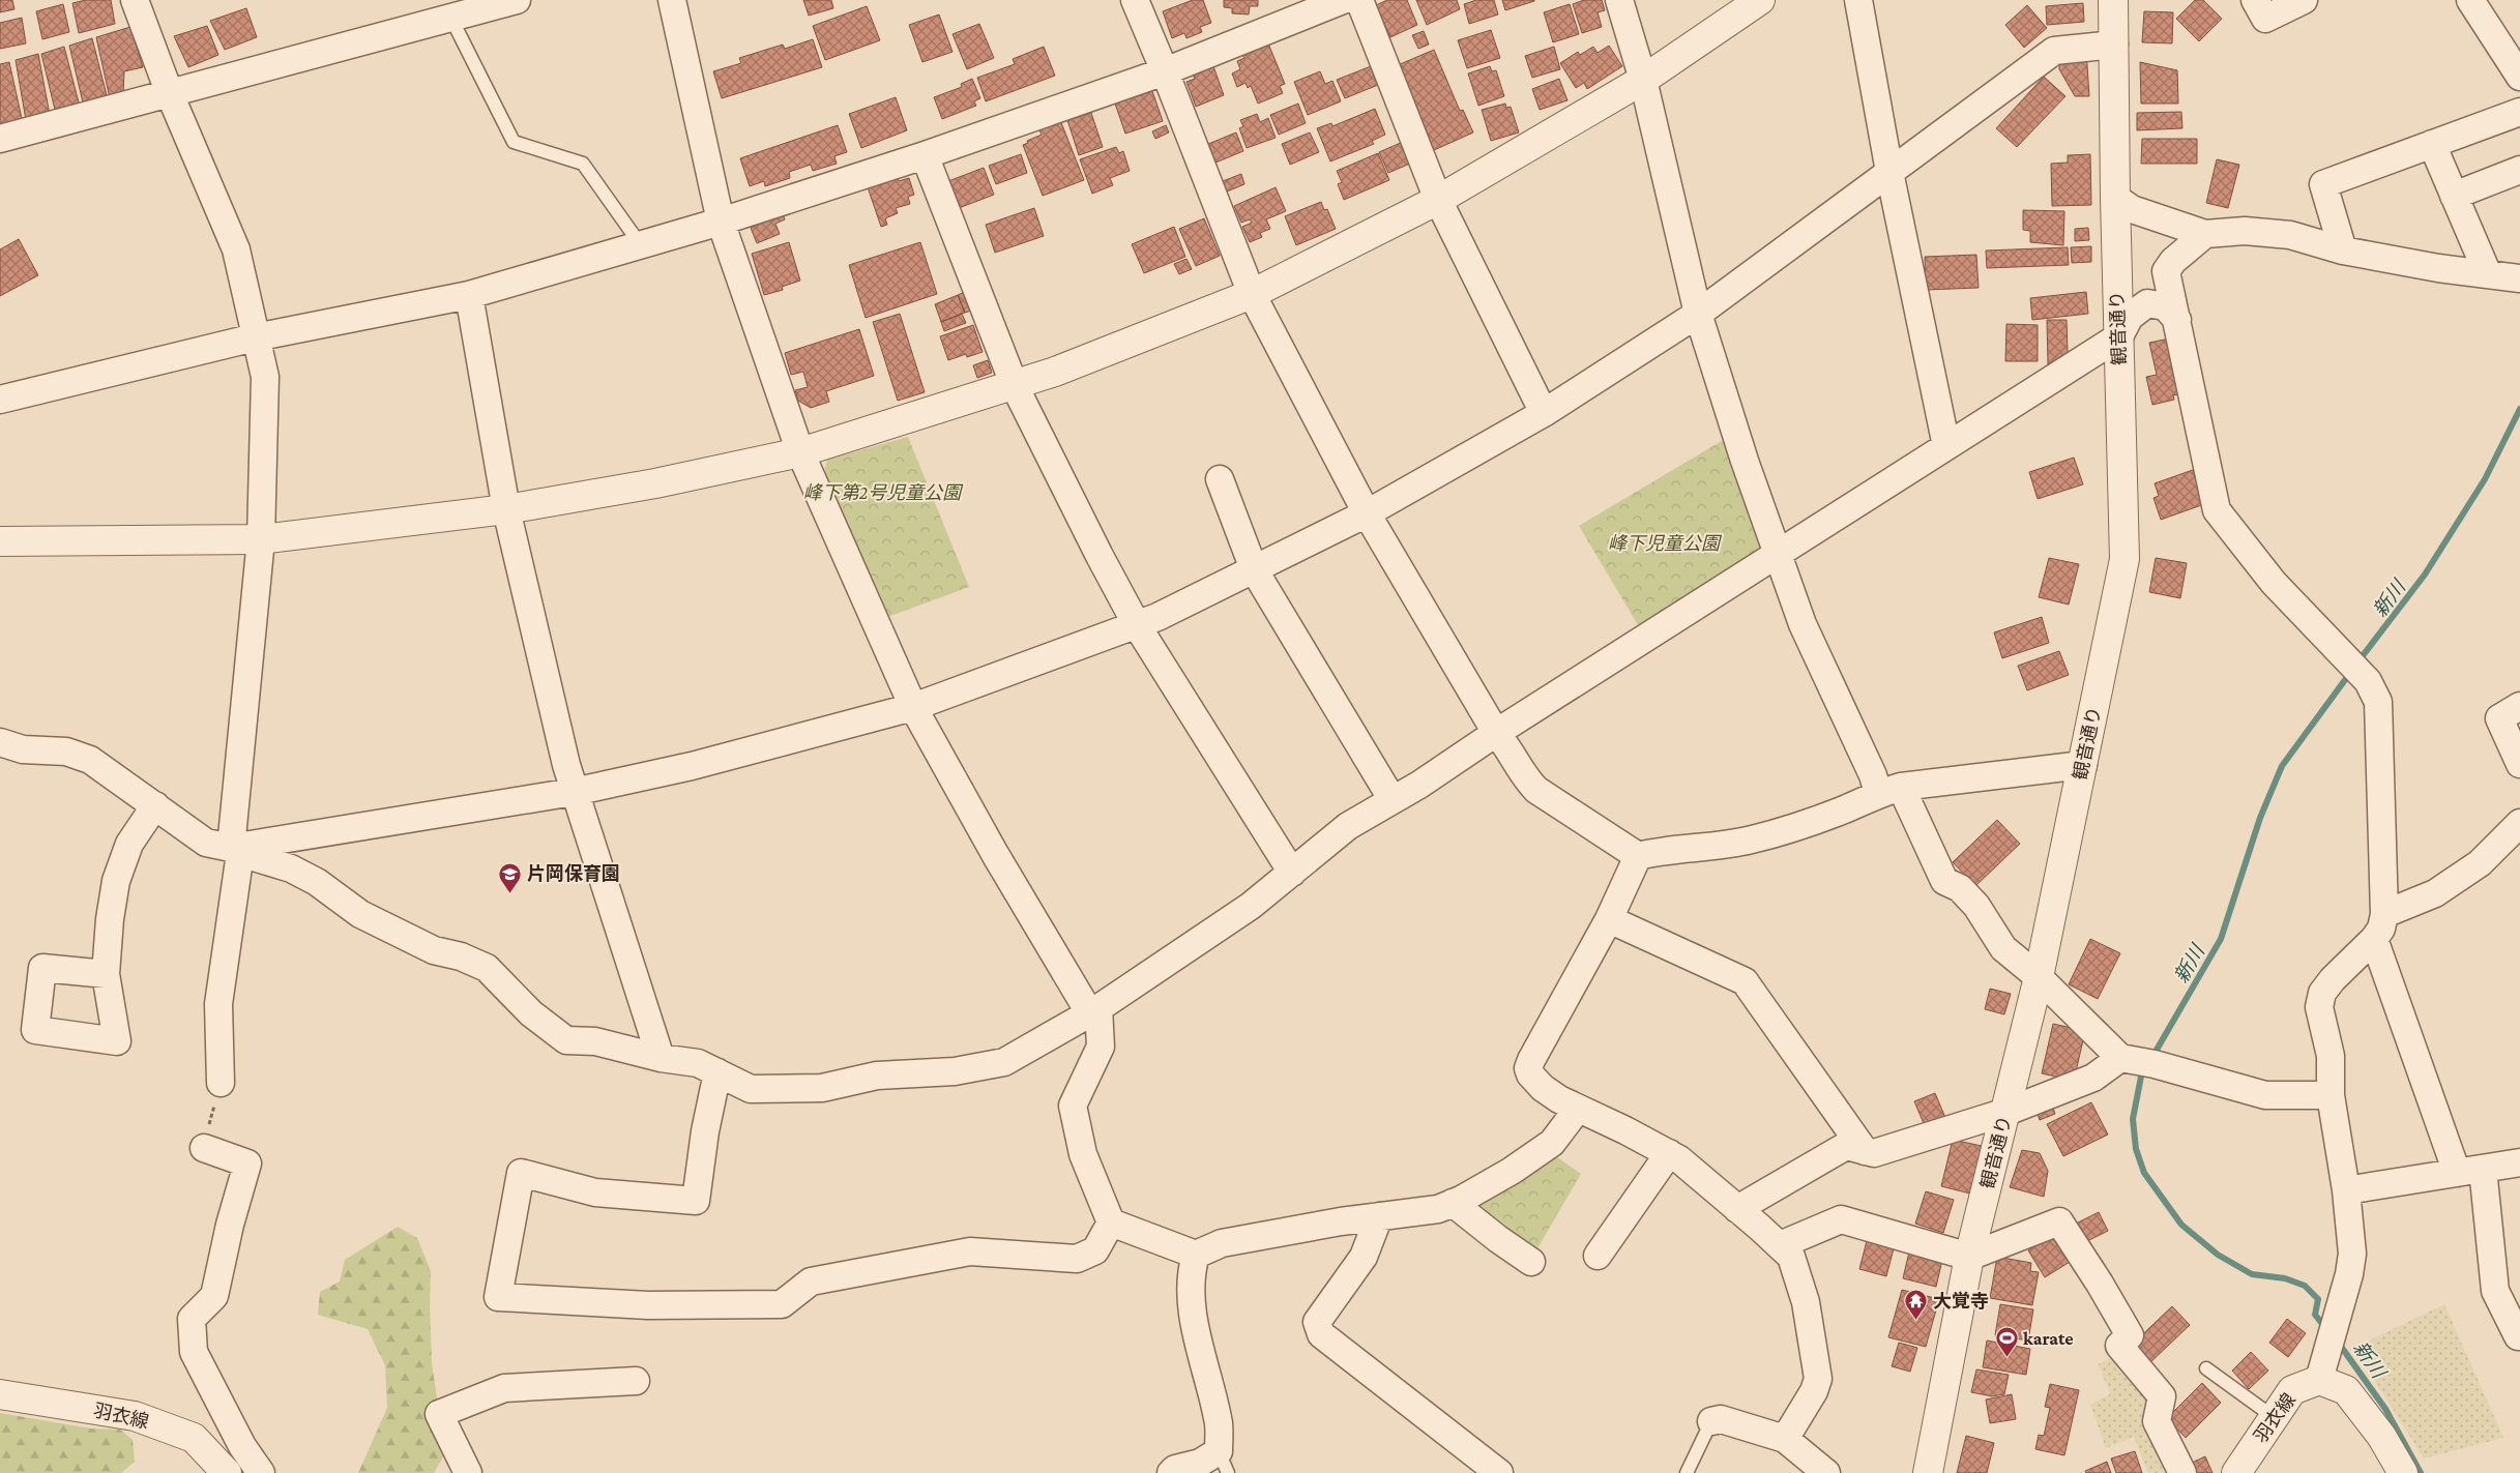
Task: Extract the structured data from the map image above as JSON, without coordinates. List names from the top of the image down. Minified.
{"streets":{"street":["観音通り","羽衣線"]},"water":["新川"],"parks":["峰下第2号児童公園","峰下児童公園"],"places":{"school or university":["片岡保育園"],"temple":["大覚寺"],"sports":["karate"]}}
